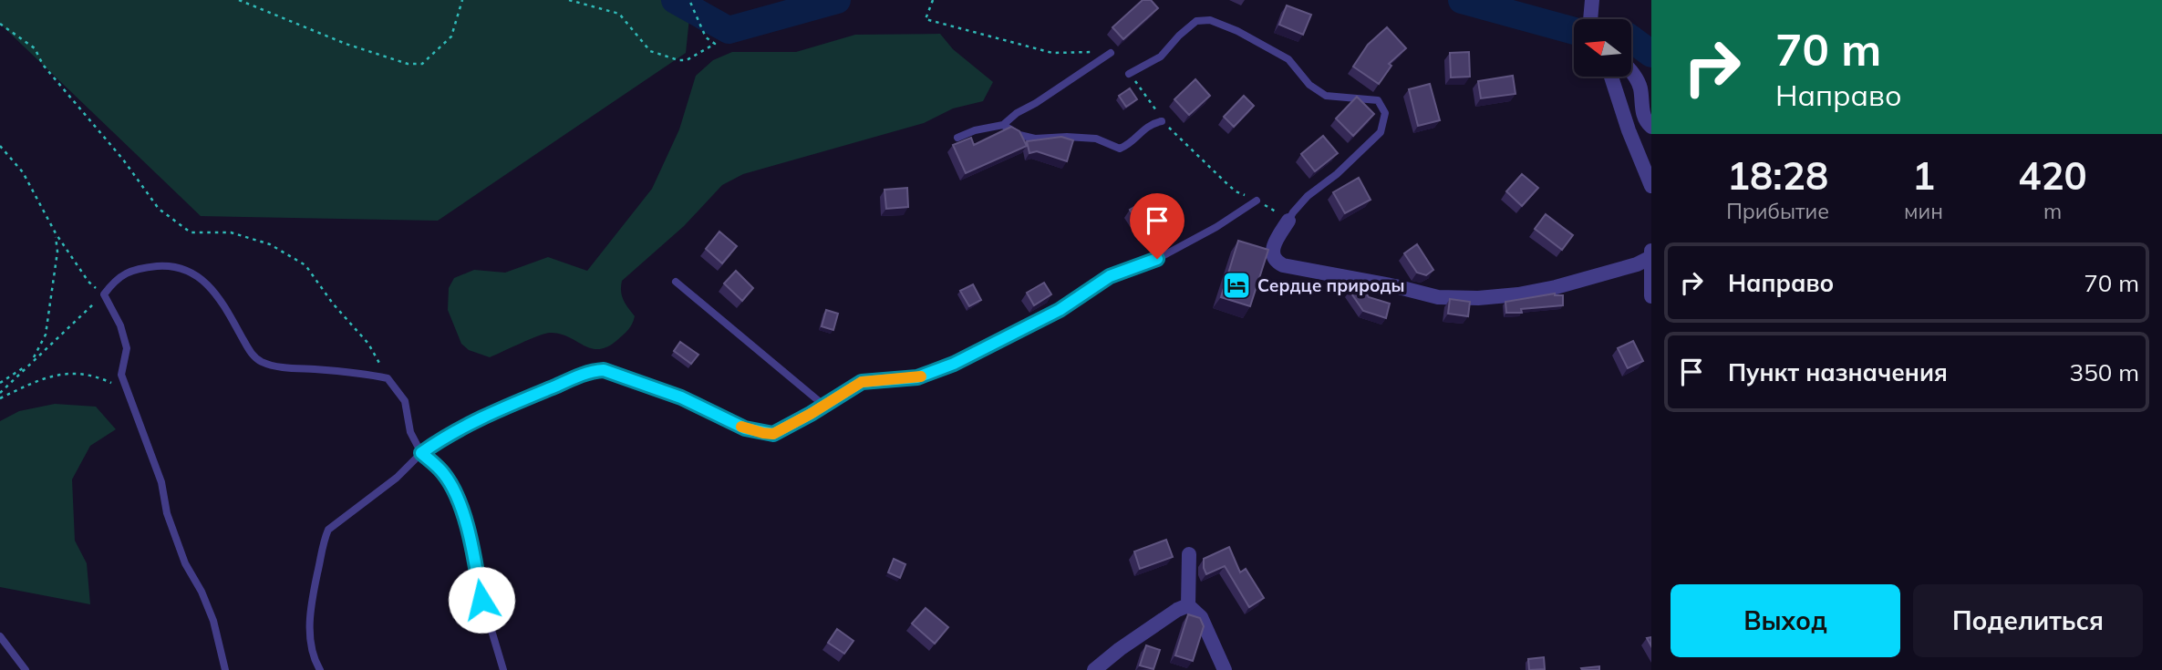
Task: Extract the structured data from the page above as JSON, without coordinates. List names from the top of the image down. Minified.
{"places":{"hotel":["Сердце природы"]},"north":"left","page":{"turn":["70 m","Направо"],"eta":["18:28","Прибытие","1","мин","420","m"],"list":[{"name":"Направо","value":"70 m"},{"name":"Пункт назначения","value":"350 m"}],"buttons":["Выход","Поделиться"]}}
